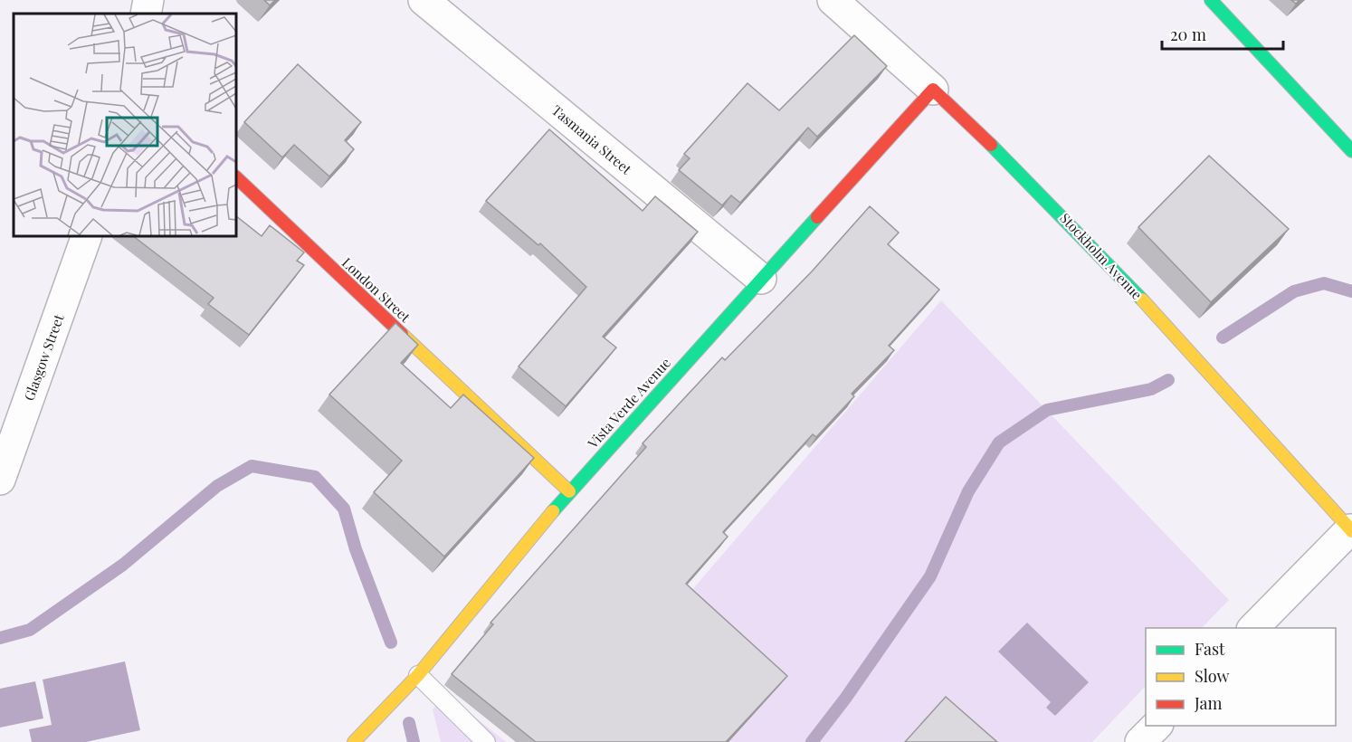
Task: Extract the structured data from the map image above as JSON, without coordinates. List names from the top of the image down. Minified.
{"streets":{"street":["Tasmania Street","Stockholm Avenue","London Street","Glasgow Street","Vista Verde Avenue"]},"crossings":[["Tasmania Street","Vista Verde Avenue"],["Stockholm Avenue","Vista Verde Avenue"],["London Street","Vista Verde Avenue"]],"legend":["Fast","Slow","Jam"],"scale_bar":"20 m"}
